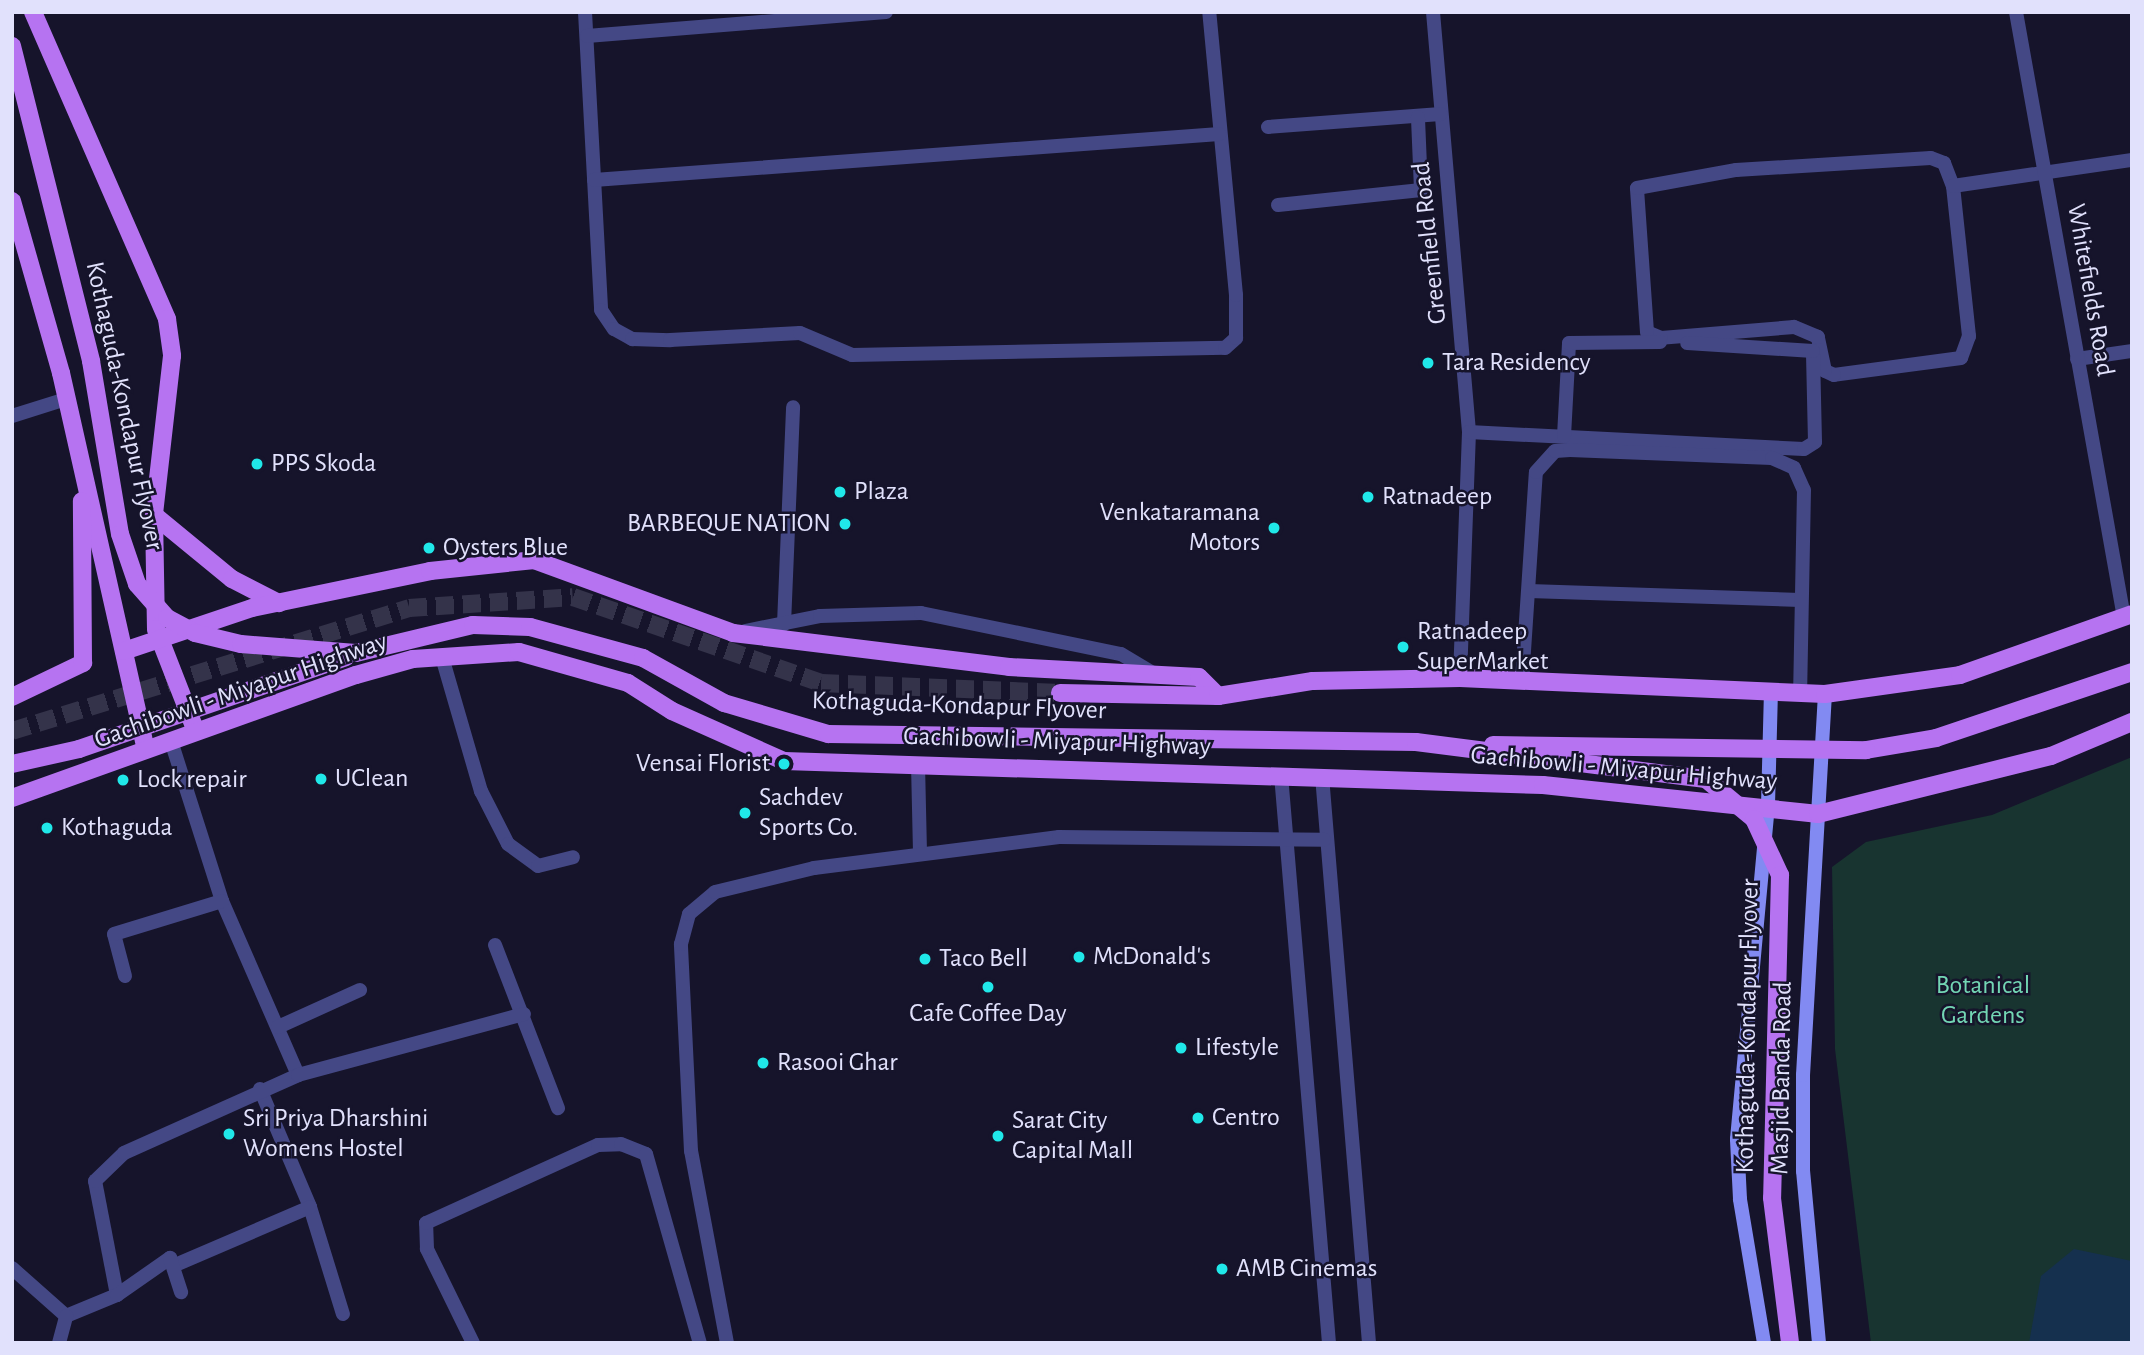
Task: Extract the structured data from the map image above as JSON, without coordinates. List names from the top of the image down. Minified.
{"streets":{"main road":["Kothaguda-Kondapur Flyover","Gachibowli - Miyapur Highway","Masjid Banda Road"],"street":["Greenfield Road","Whitefields Road"]},"crossings":[["Greenfield Road","Gachibowli - Miyapur Highway"],["Whitefields Road","Gachibowli - Miyapur Highway"],["Gachibowli - Miyapur Highway","Masjid Banda Road"]],"parks":["Botanical Gardens"],"places":["Tara Residency","PPS Skoda","Plaza","Ratnadeep","BARBEQUE NATION","Venkataramana Motors","Oysters Blue","Ratnadeep SuperMarket","Vensai Florist","UClean","Lock repair","Sachdev Sports Co.","Kothaguda","McDonald's","Taco Bell","Cafe Coffee Day","Lifestyle","Rasooi Ghar","Centro","Sri Priya Dharshini Womens Hostel","Sarat City Capital Mall","AMB Cinemas"]}
